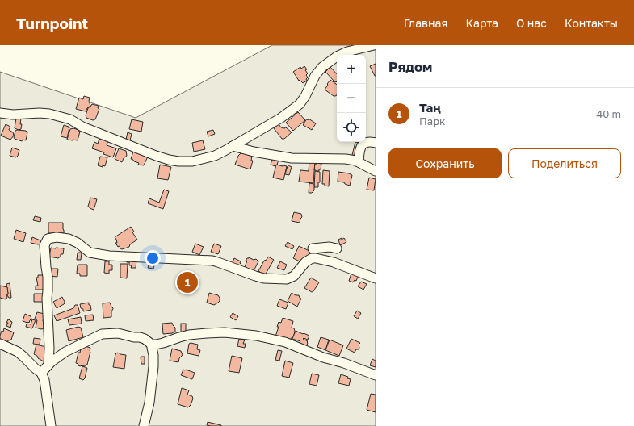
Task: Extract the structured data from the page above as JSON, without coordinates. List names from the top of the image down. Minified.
{"page":{"header":"Turnpoint","nav":["Главная","Карта","О нас","Контакты"],"heading":"Рядом","map_buttons":["+","−"],"list":[{"mark":"1","name":"Таң","note":"Парк","value":"40 m"}],"buttons":["Сохранить","Поделиться"],"pins":"1"}}
